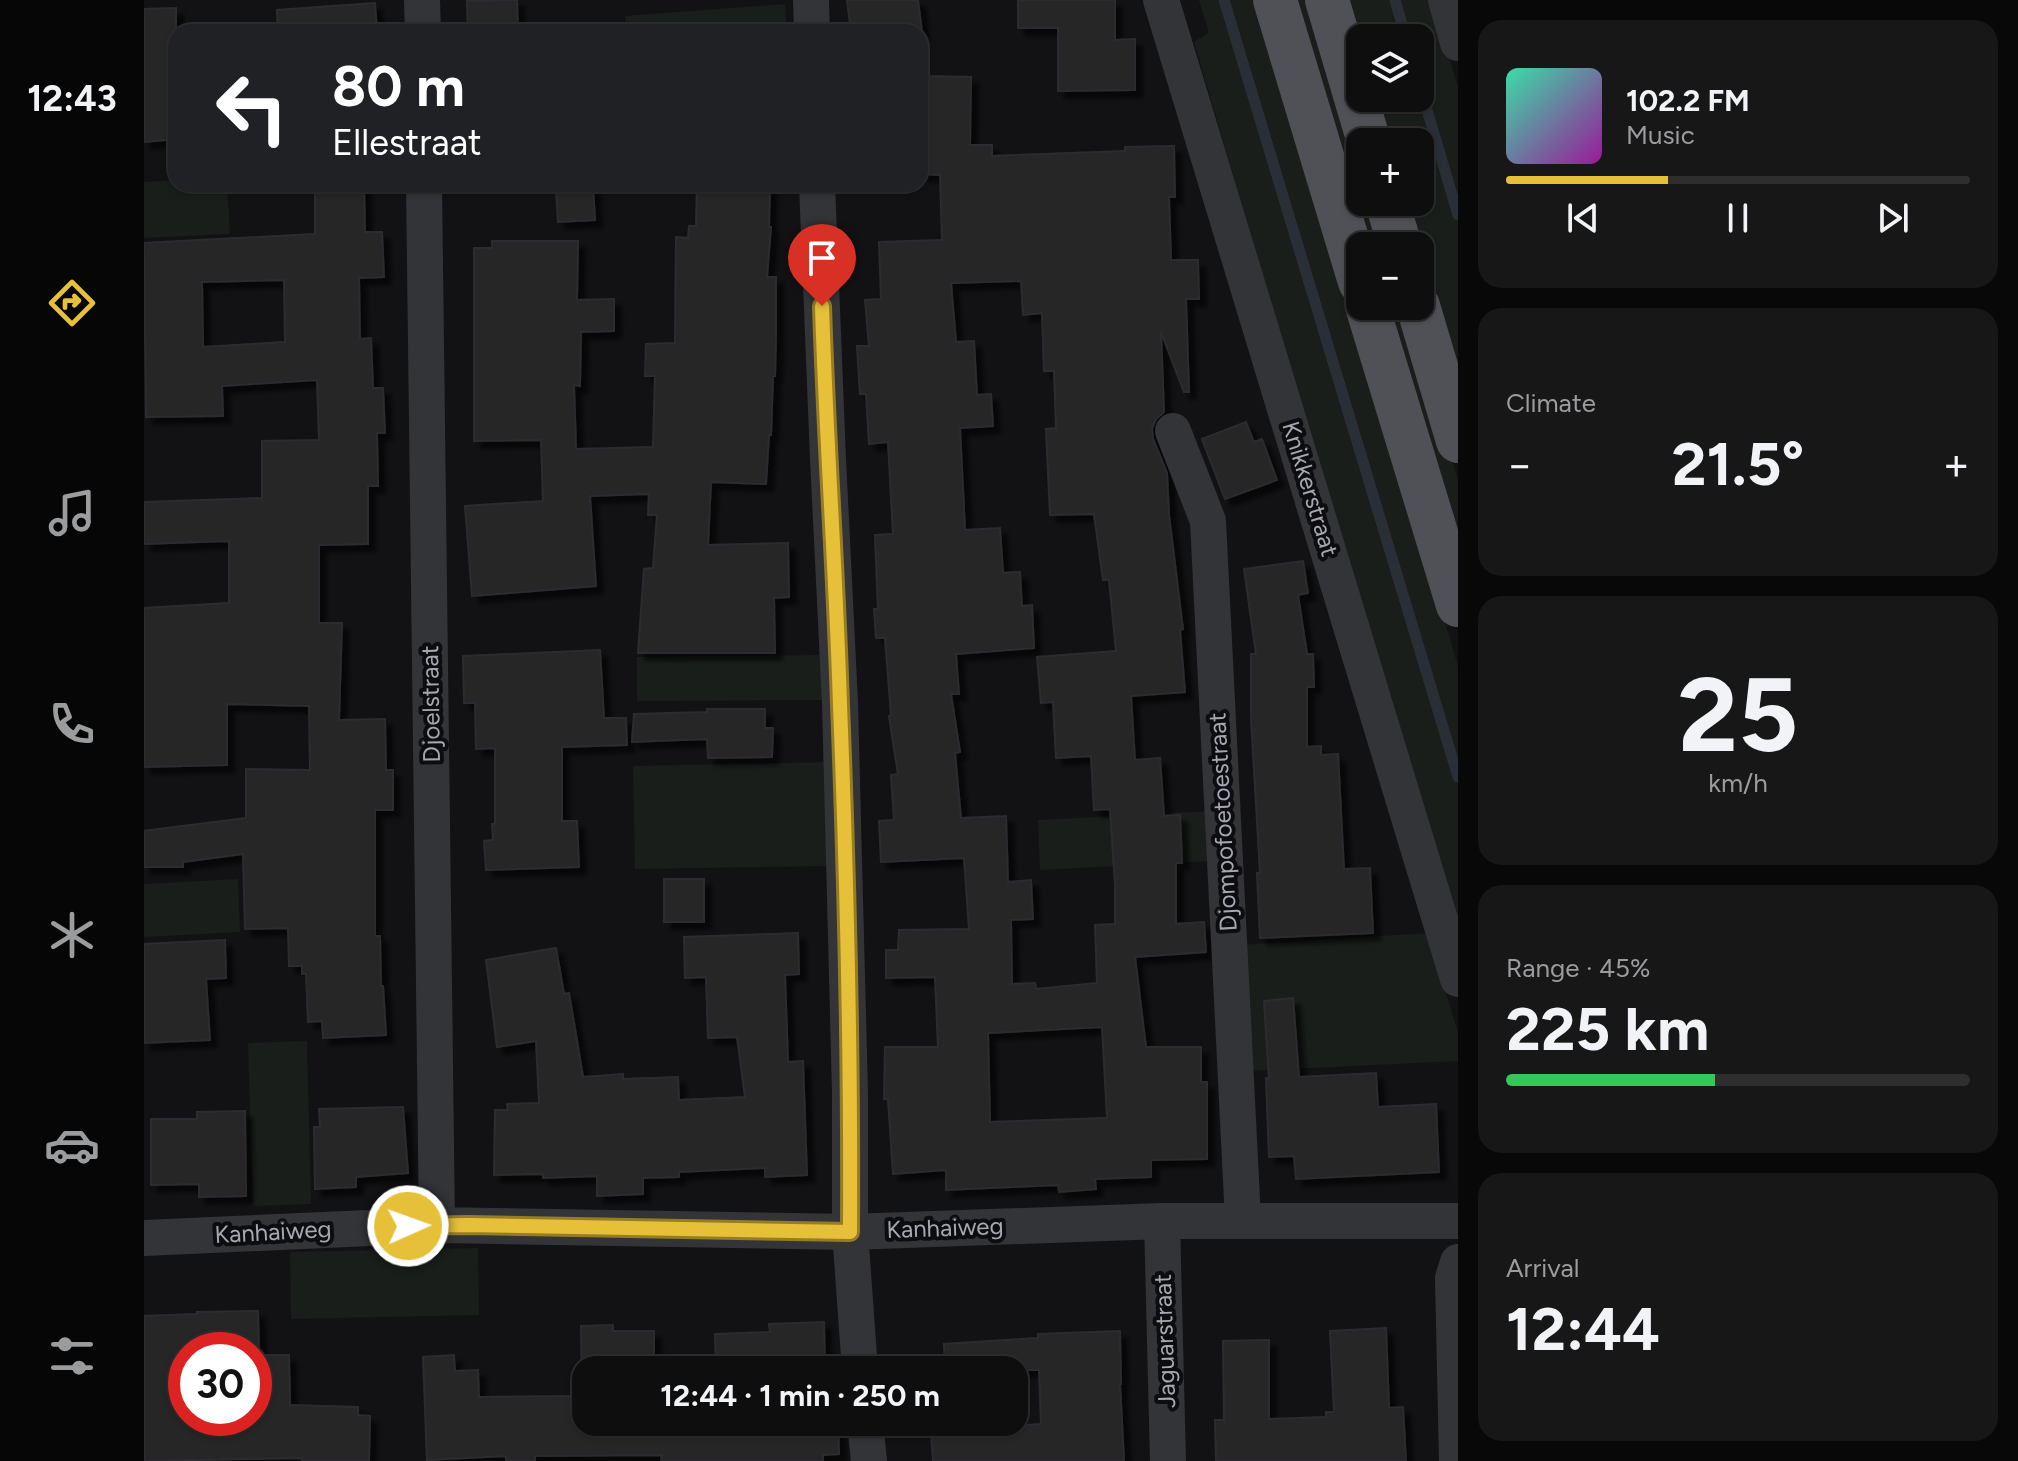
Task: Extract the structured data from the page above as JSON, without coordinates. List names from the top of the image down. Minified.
{"streets":{"street":["Knikkerstraat","Djoelstraat","Djompofoetoestraat","Kanhaiweg","Jaguarstraat"]},"crossings":[["Djoelstraat","Kanhaiweg"],["Djompofoetoestraat","Kanhaiweg"],["Kanhaiweg","Jaguarstraat"]],"page":{"tabs":"12:43","map_buttons":["+","−"],"turn":["80 m","Ellestraat"],"song":["102.2 FM","Music"],"tile":["Climate",["25","km/h"],["Range · 45%","225 km"],["Arrival","12:44"]],"heat":["−","21.5°","+"],"limit":"30","trip":"12:44 · 1 min · 250 m"}}
